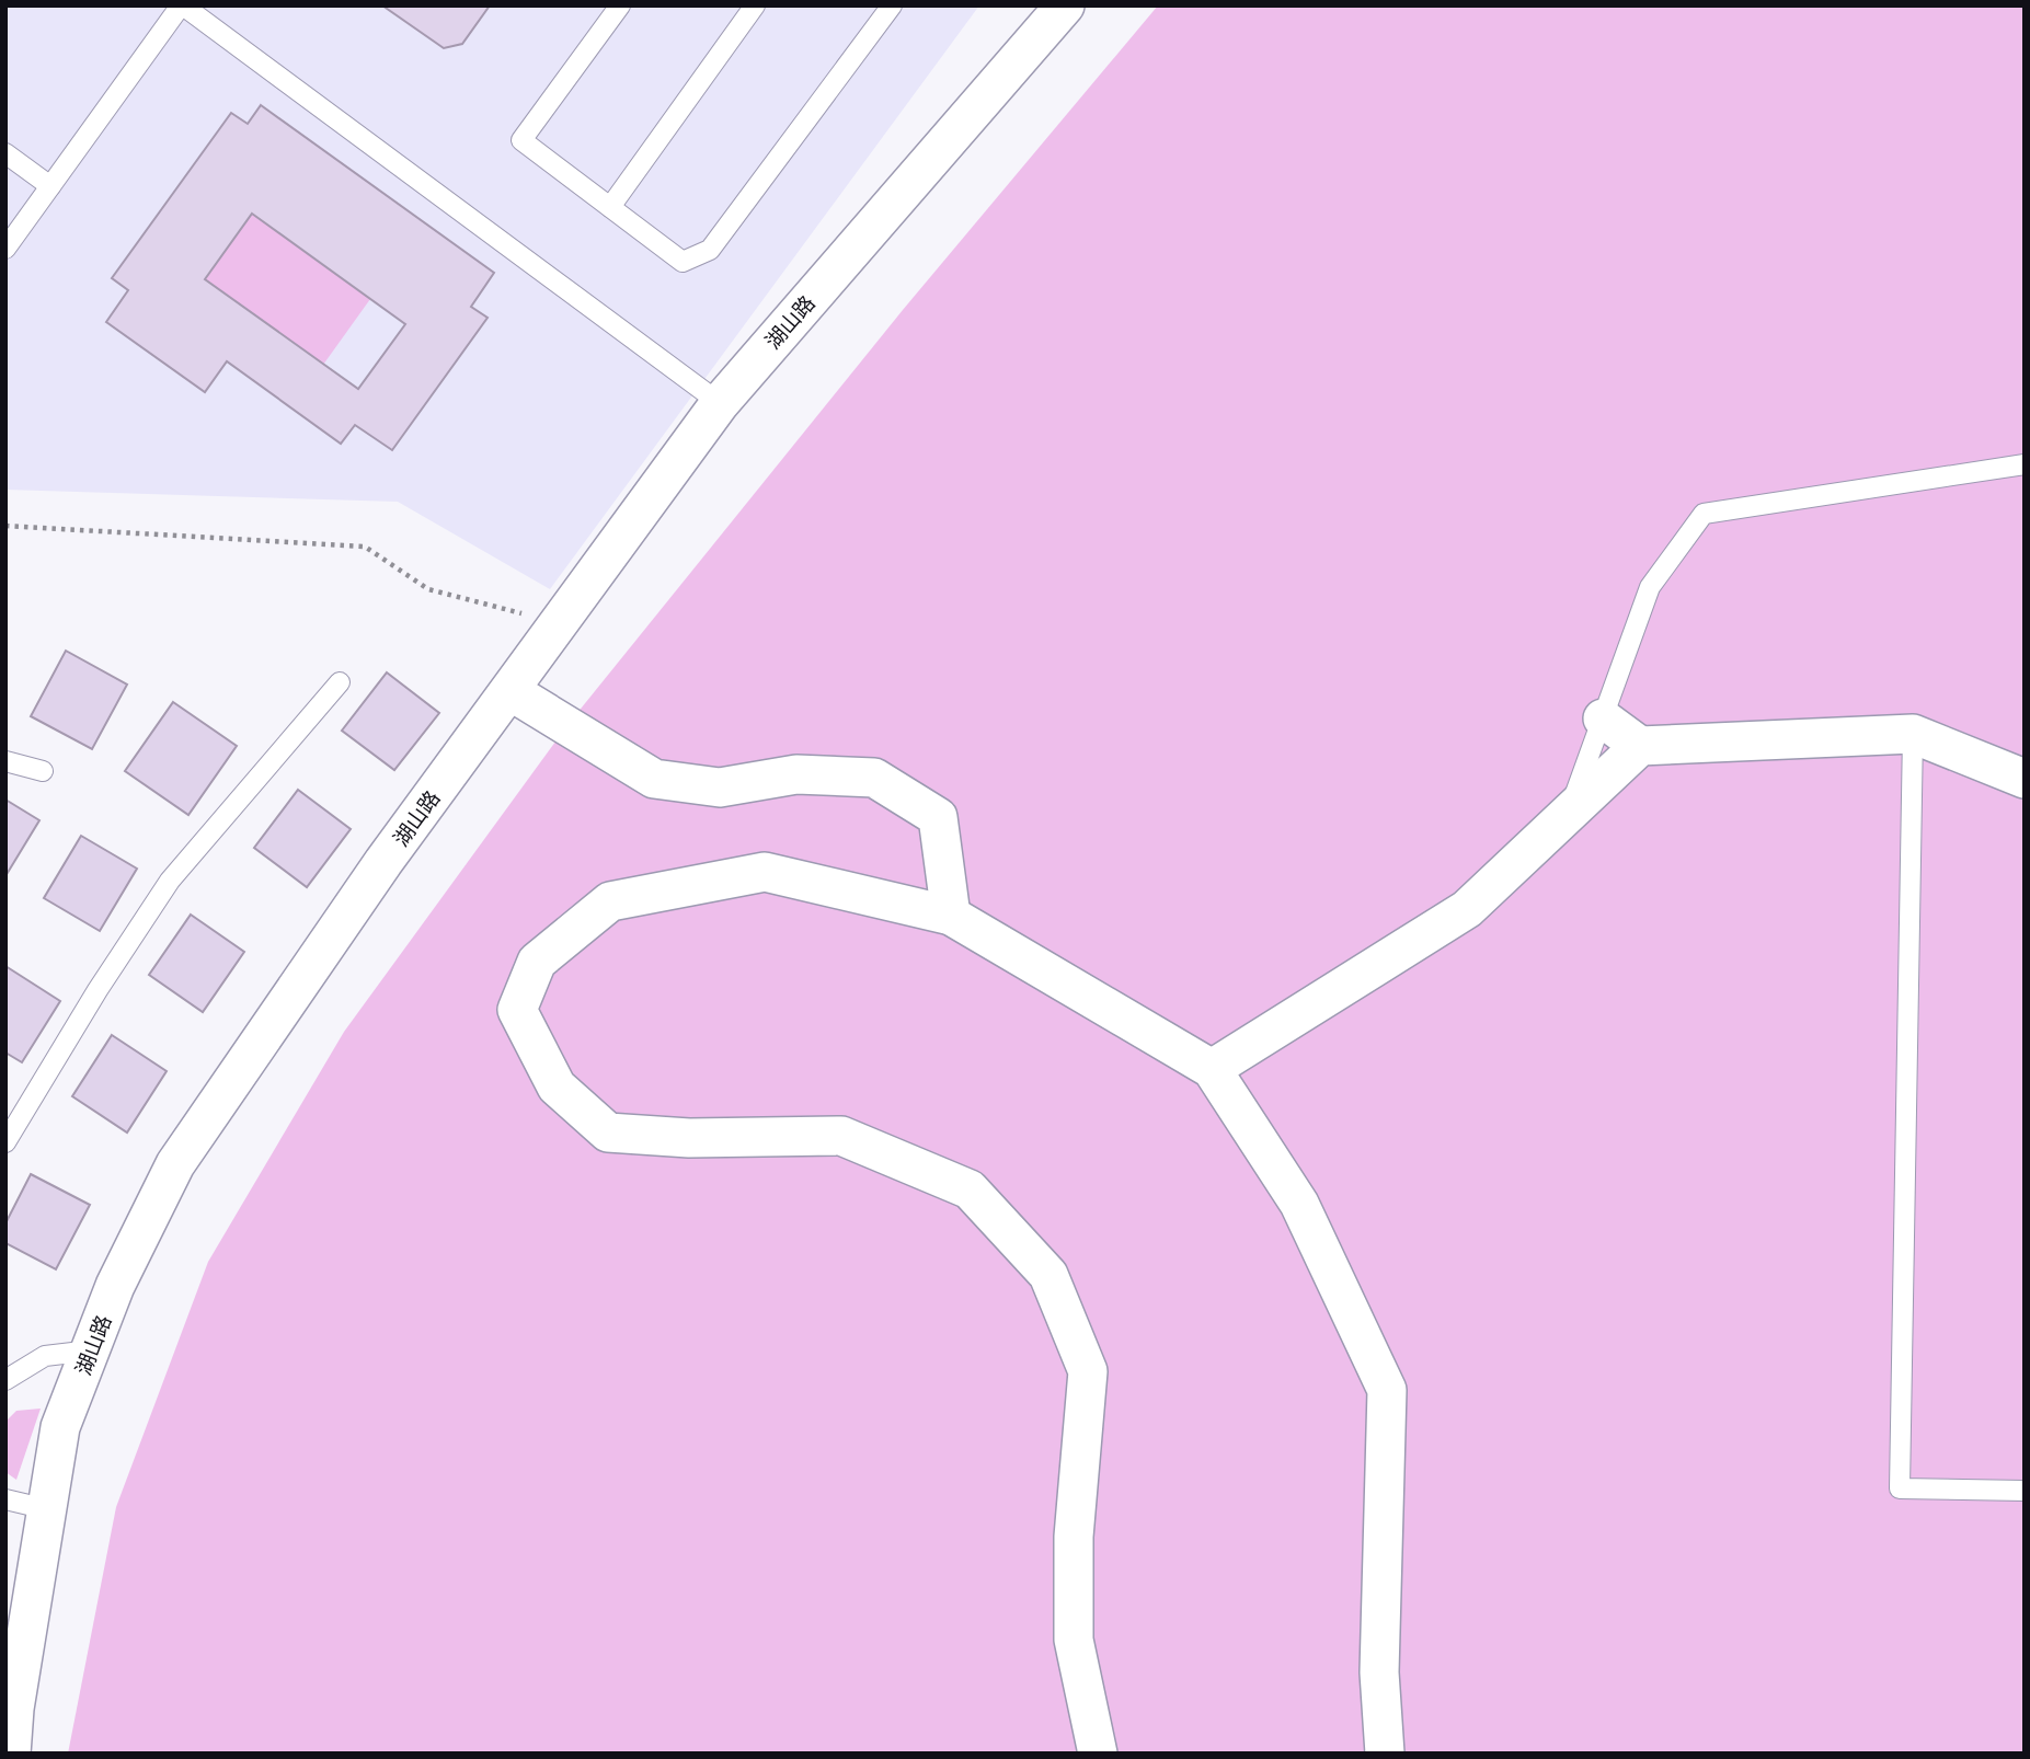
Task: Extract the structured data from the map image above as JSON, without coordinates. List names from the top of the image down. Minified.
{"streets":{"street":["湖山路"]}}
